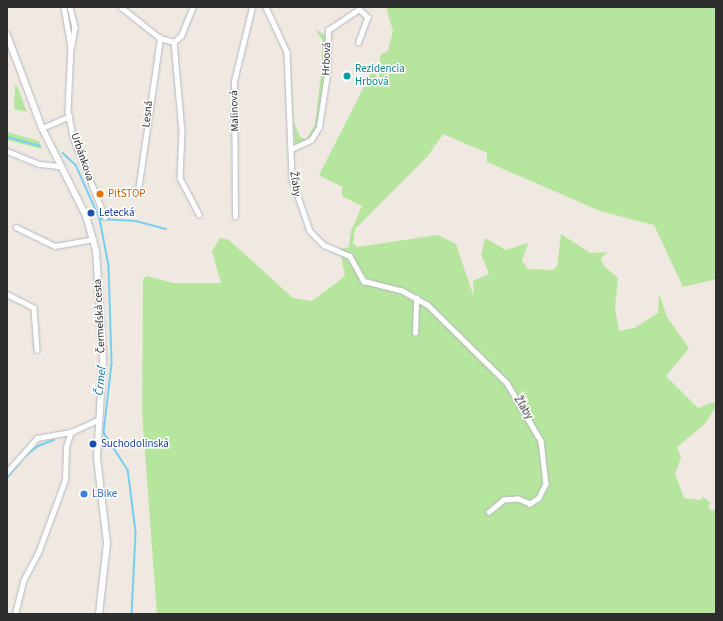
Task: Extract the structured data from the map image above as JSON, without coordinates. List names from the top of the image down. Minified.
{"streets":{"main road":["Čermeľská cesta"],"street":["Hrbová","Malinová","Lesná","Urbánkova","Žľaby"]},"crossings":[["Hrbová","Žľaby"]],"water":["Črmeľ"],"places":["Rezidencia Hrbová","PitSTOP","Letecká","Suchodolinská","LBike"]}
